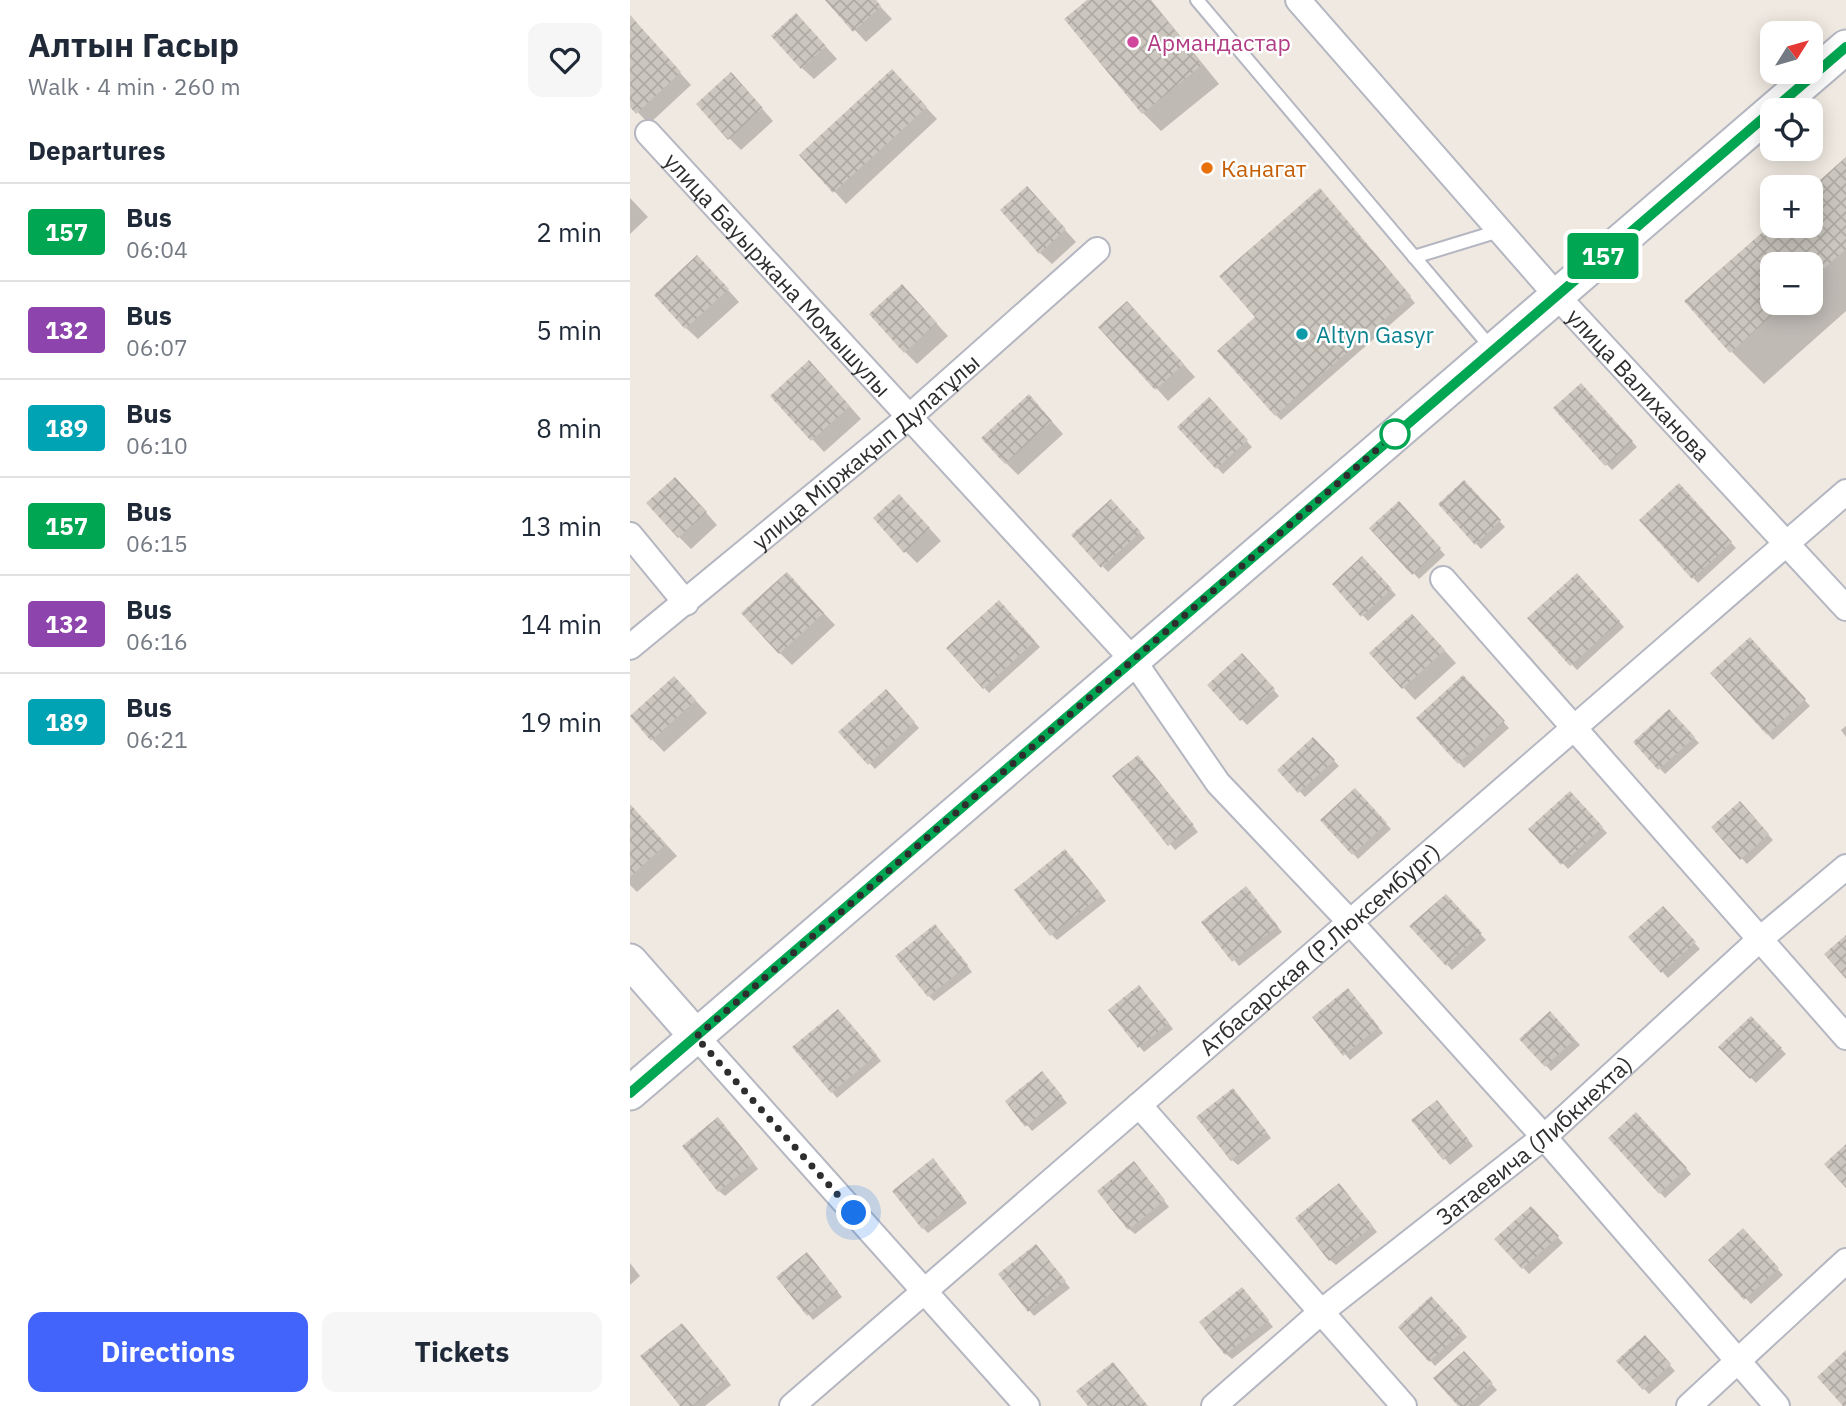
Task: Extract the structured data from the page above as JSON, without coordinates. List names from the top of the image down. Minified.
{"streets":{"street":["улица Бауыржана Момышулы","улица Валиханова","улица Міржақып Дулатұлы","Атбасарская (Р.Люксембург)","Затаевича (Либкнехта)"]},"crossings":[["улица Бауыржана Момышулы","улица Міржақып Дулатұлы"],["улица Бауыржана Момышулы","Атбасарская (Р.Люксембург)"],["улица Бауыржана Момышулы","Затаевича (Либкнехта)"],["улица Валиханова","Атбасарская (Р.Люксембург)"]],"places":["Армандастар","Канагат","Altyn Gasyr"],"lines":["bus line 157"],"north":"top right","page":{"heading":[["Алтын Гасыр","Walk · 4 min · 260 m"],"Departures"],"on_map":"157","map_buttons":["+","−"],"list":[{"mark":"157","name":"Bus","note":"06:04","value":"2 min"},{"mark":"132","name":"Bus","note":"06:07","value":"5 min"},{"mark":"189","name":"Bus","note":"06:10","value":"8 min"},{"mark":"157","name":"Bus","note":"06:15","value":"13 min"},{"mark":"132","name":"Bus","note":"06:16","value":"14 min"},{"mark":"189","name":"Bus","note":"06:21","value":"19 min"}],"buttons":["Directions","Tickets"]}}
